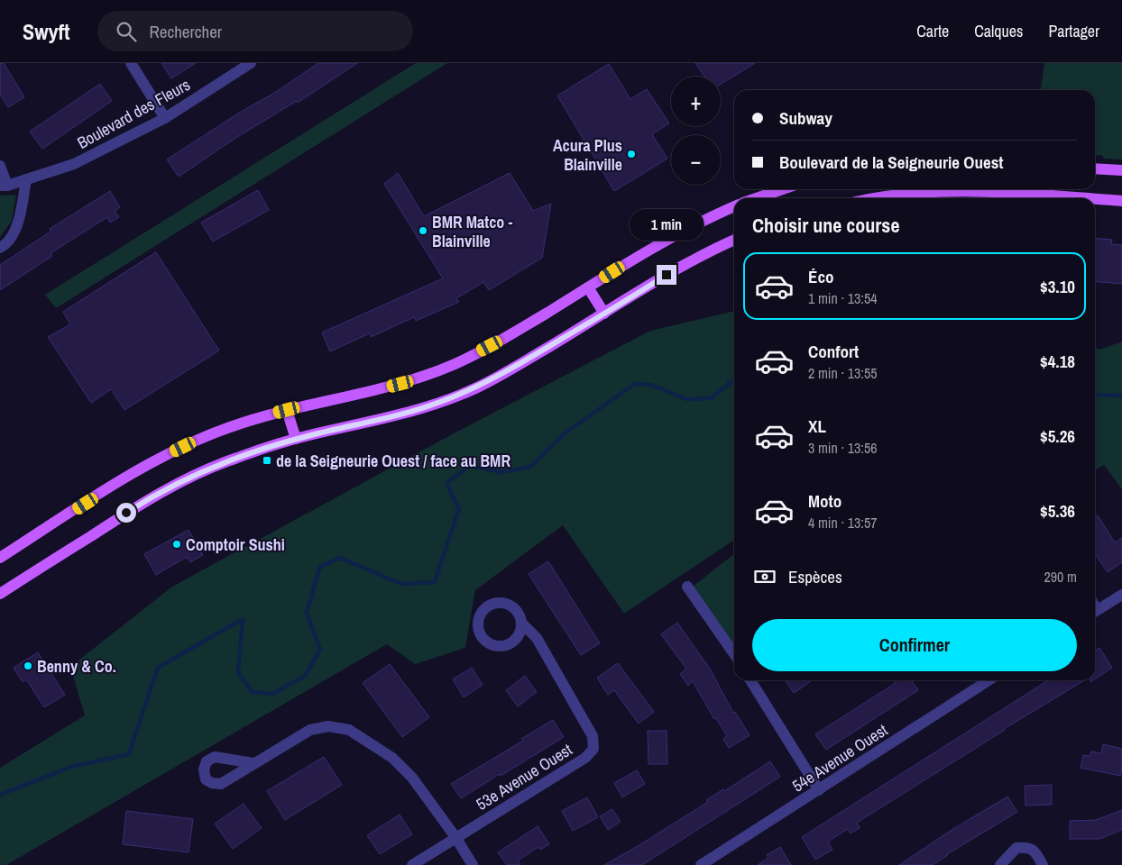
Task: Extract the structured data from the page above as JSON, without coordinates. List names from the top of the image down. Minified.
{"streets":{"street":["Boulevard des Fleurs","54e Avenue Ouest","53e Avenue Ouest"]},"places":{"other":["Acura Plus Blainville","BMR Matco - Blainville","Comptoir Sushi","Benny & Co."],"transit":["de la Seigneurie Ouest / face au BMR"]},"page":{"header":"Swyft","search":"Rechercher","nav":["Carte","Calques","Partager"],"map_buttons":["+","−"],"banner":["Subway","Boulevard de la Seigneurie Ouest"],"heading":"Choisir une course","bubble":"1 min","list":[{"name":"Éco","note":"1 min · 13:54","value":"$3.10"},{"name":"Confort","note":"2 min · 13:55","value":"$4.18"},{"name":"XL","note":"3 min · 13:56","value":"$5.26"},{"name":"Moto","note":"4 min · 13:57","value":"$5.36"}],"pay":["Espèces","290 m"],"buttons":"Confirmer"}}
